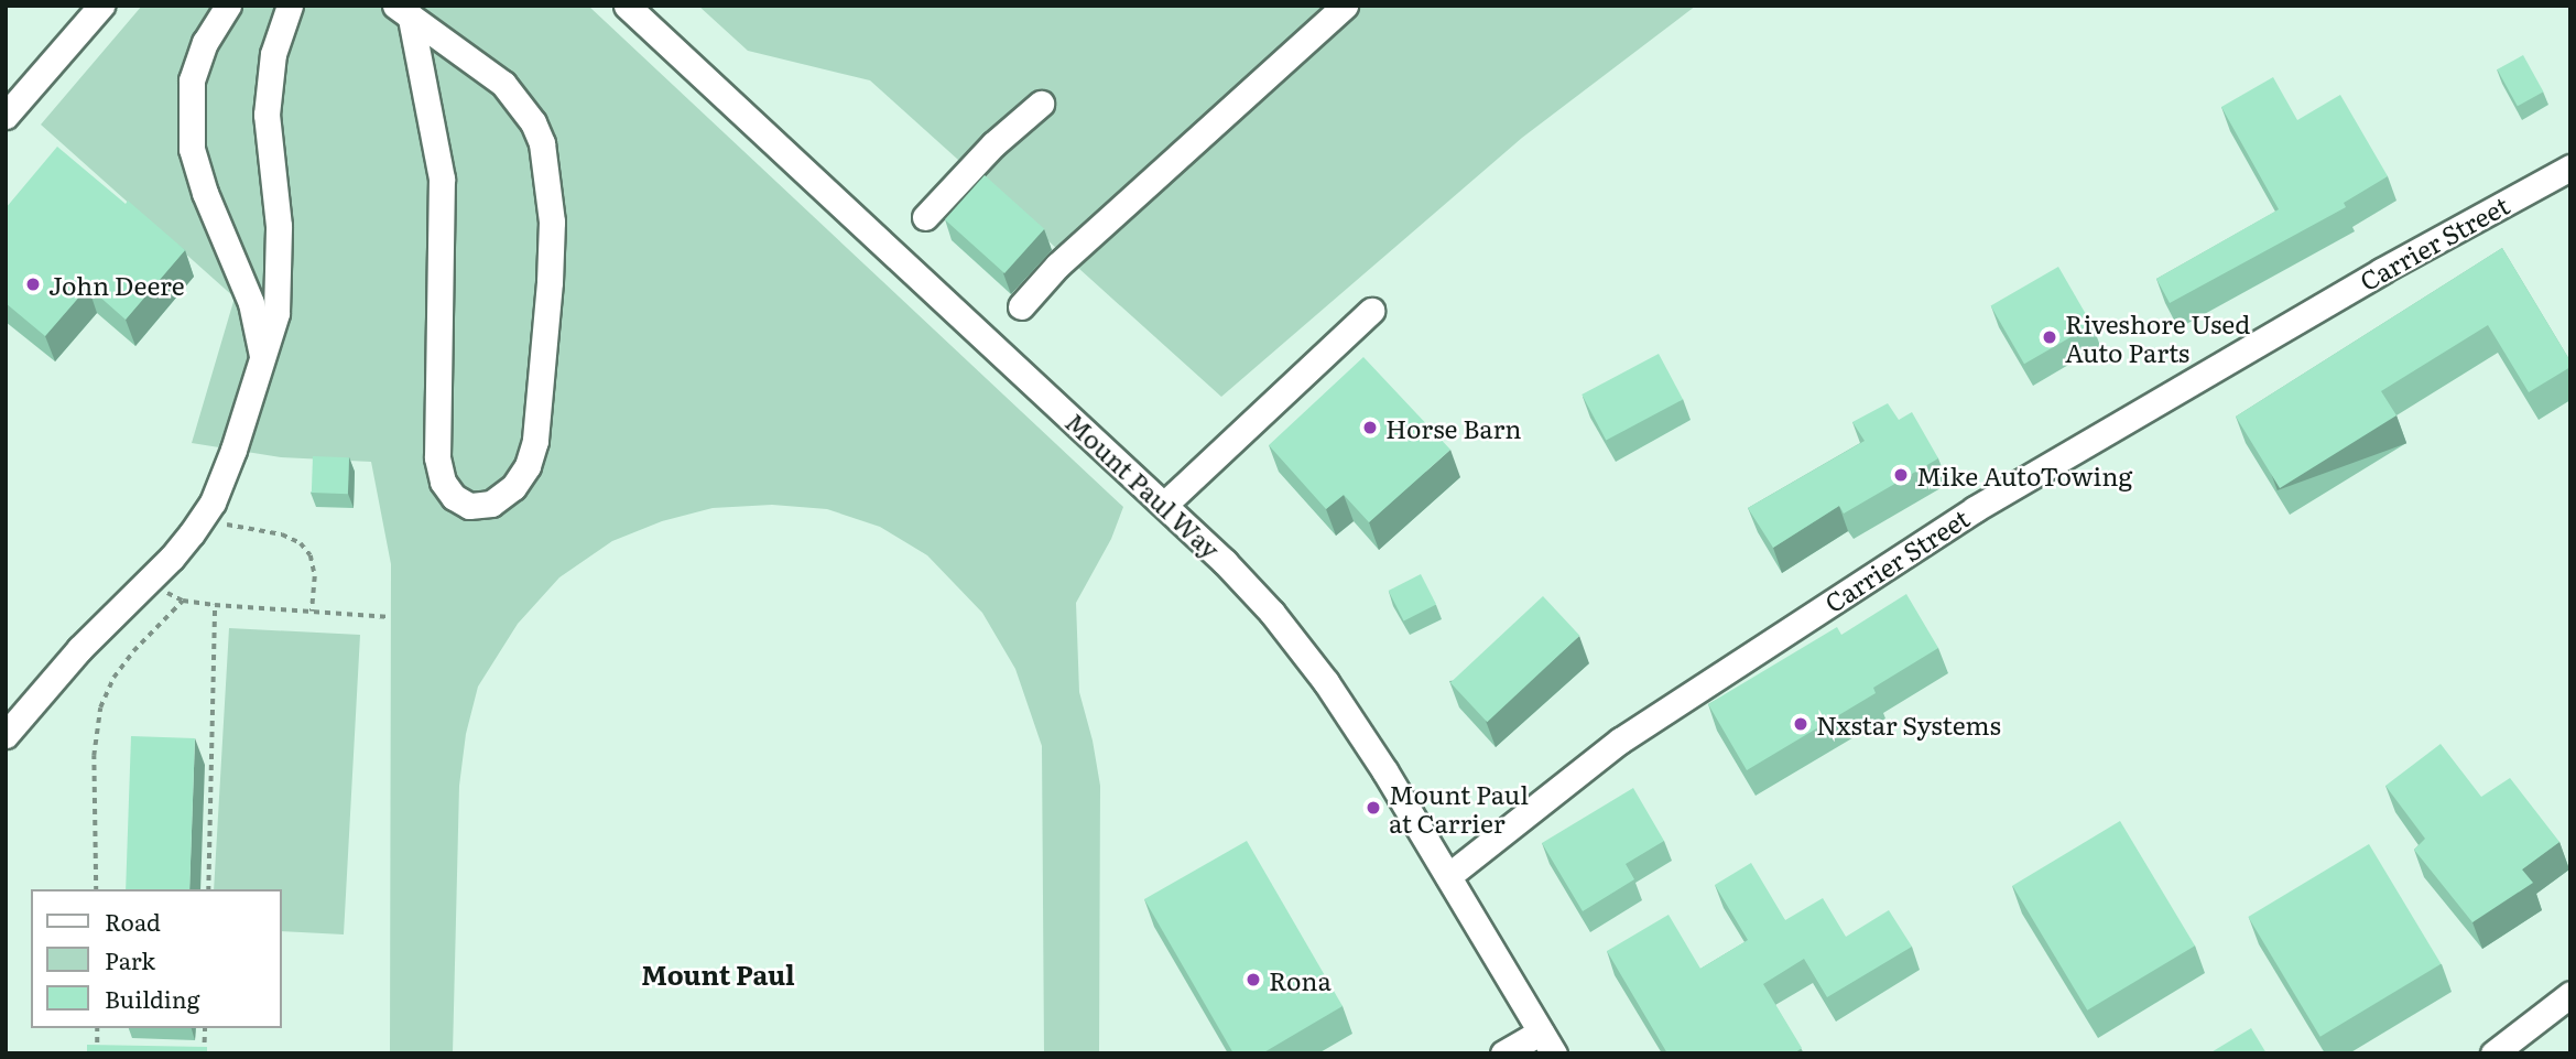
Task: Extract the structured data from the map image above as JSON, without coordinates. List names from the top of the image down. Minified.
{"streets":{"street":["Carrier Street","Mount Paul Way"]},"crossings":[["Carrier Street","Mount Paul Way"]],"districts":["Mount Paul"],"places":["John Deere","Riveshore Used Auto Parts","Horse Barn","Mike AutoTowing","Nxstar Systems","Mount Paul at Carrier","Rona"],"legend":["Road","Park","Building"]}
